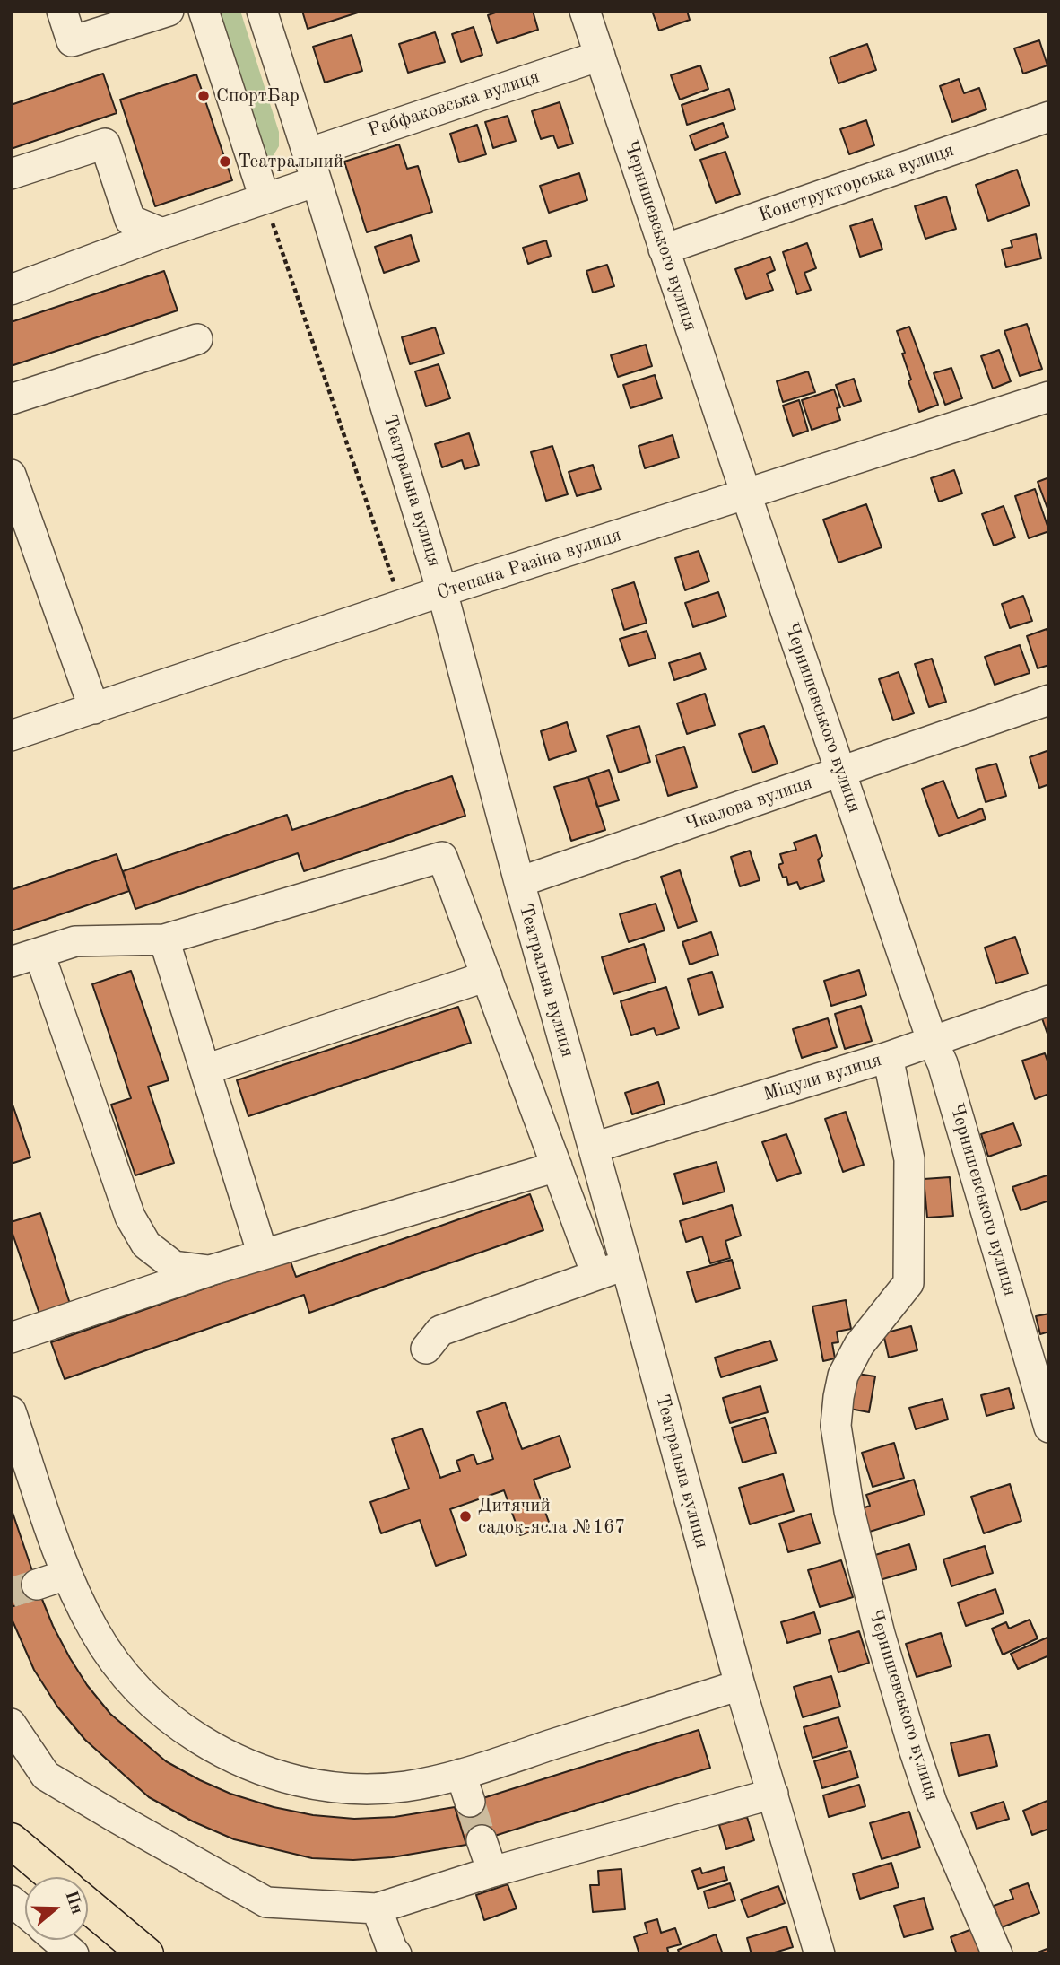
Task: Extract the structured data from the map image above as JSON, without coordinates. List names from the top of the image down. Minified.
{"streets":{"street":["Рабфаковська вулиця","Конструкторська вулиця","Чернишевського вулиця","Театральна вулиця","Степана Разіна вулиця","Чкалова вулиця","Міцули вулиця"]},"crossings":[["Рабфаковська вулиця","Чернишевського вулиця"],["Рабфаковська вулиця","Театральна вулиця"],["Конструкторська вулиця","Чернишевського вулиця"],["Чернишевського вулиця","Степана Разіна вулиця"],["Чернишевського вулиця","Чкалова вулиця"],["Чернишевського вулиця","Міцули вулиця"],["Театральна вулиця","Степана Разіна вулиця"],["Театральна вулиця","Чкалова вулиця"],["Театральна вулиця","Міцули вулиця"]],"places":["СпортБар","Театральний","Дитячий садок-ясла №167"],"north":"right"}
